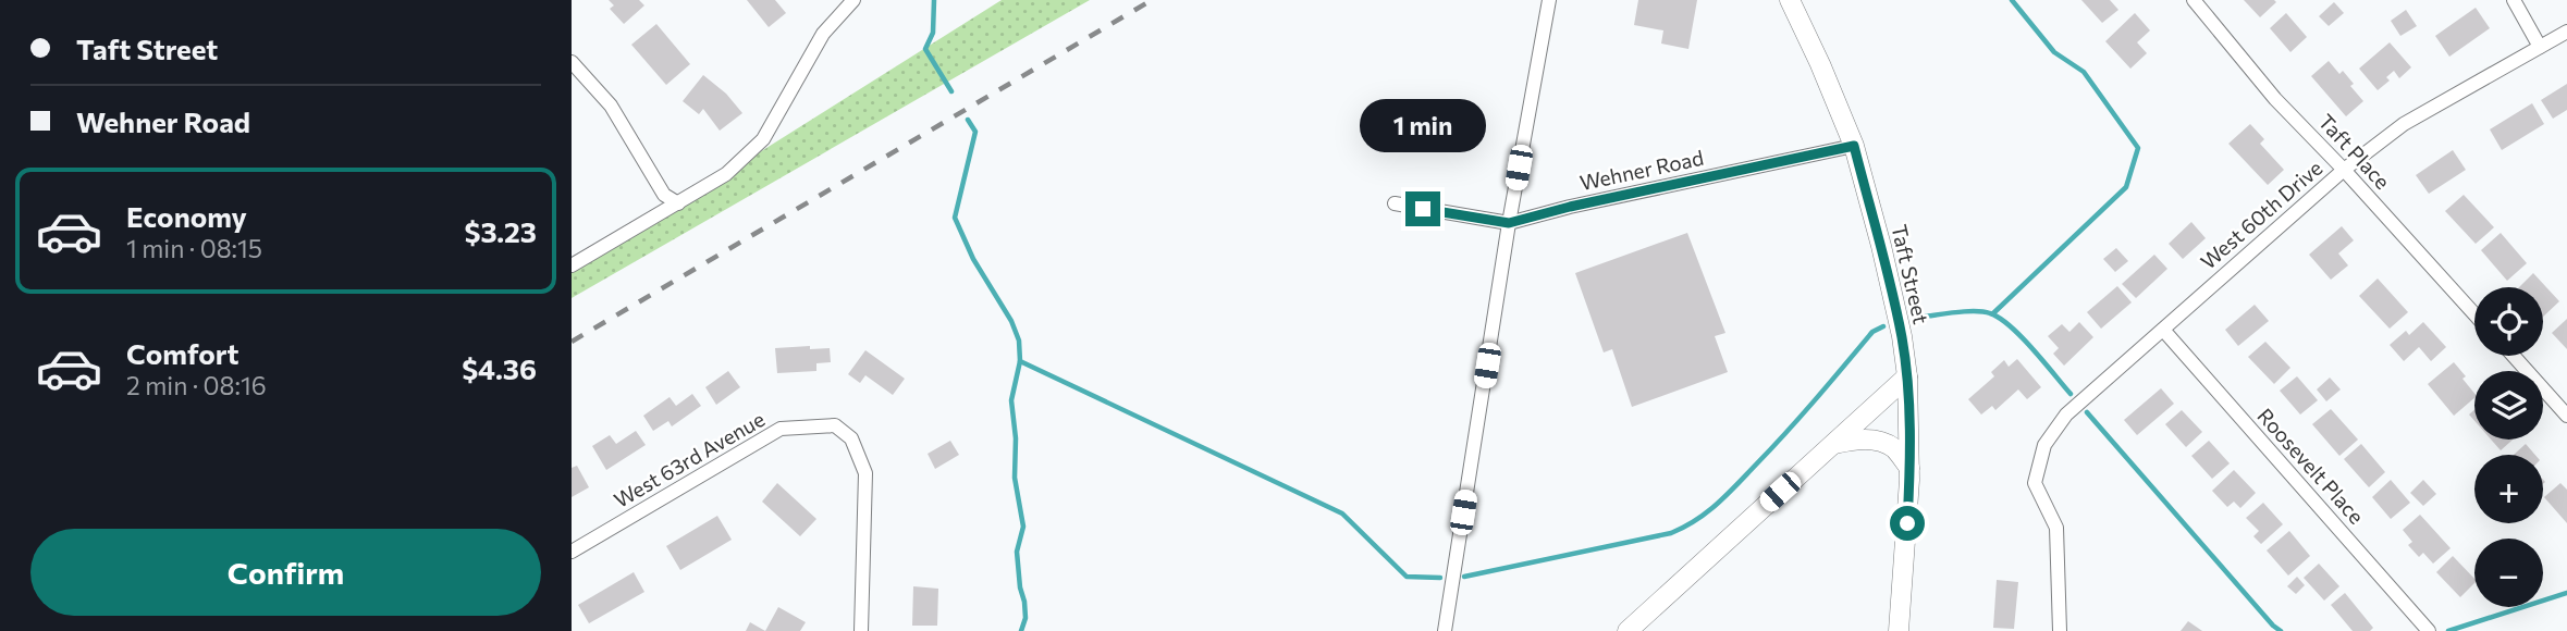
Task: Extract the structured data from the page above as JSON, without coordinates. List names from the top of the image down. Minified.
{"streets":{"main road":["Taft Street"],"street":["Taft Place","Wehner Road","West 60th Drive","West 63rd Avenue","Roosevelt Place"]},"crossings":[["Taft Place","West 60th Drive"],["Wehner Road","Taft Street"],["West 60th Drive","Roosevelt Place"]],"page":{"banner":["Taft Street","Wehner Road"],"bubble":"1 min","list":[{"name":"Economy","note":"1 min · 08:15","value":"$3.23"},{"name":"Comfort","note":"2 min · 08:16","value":"$4.36"}],"map_buttons":["+","−"],"buttons":"Confirm"}}
